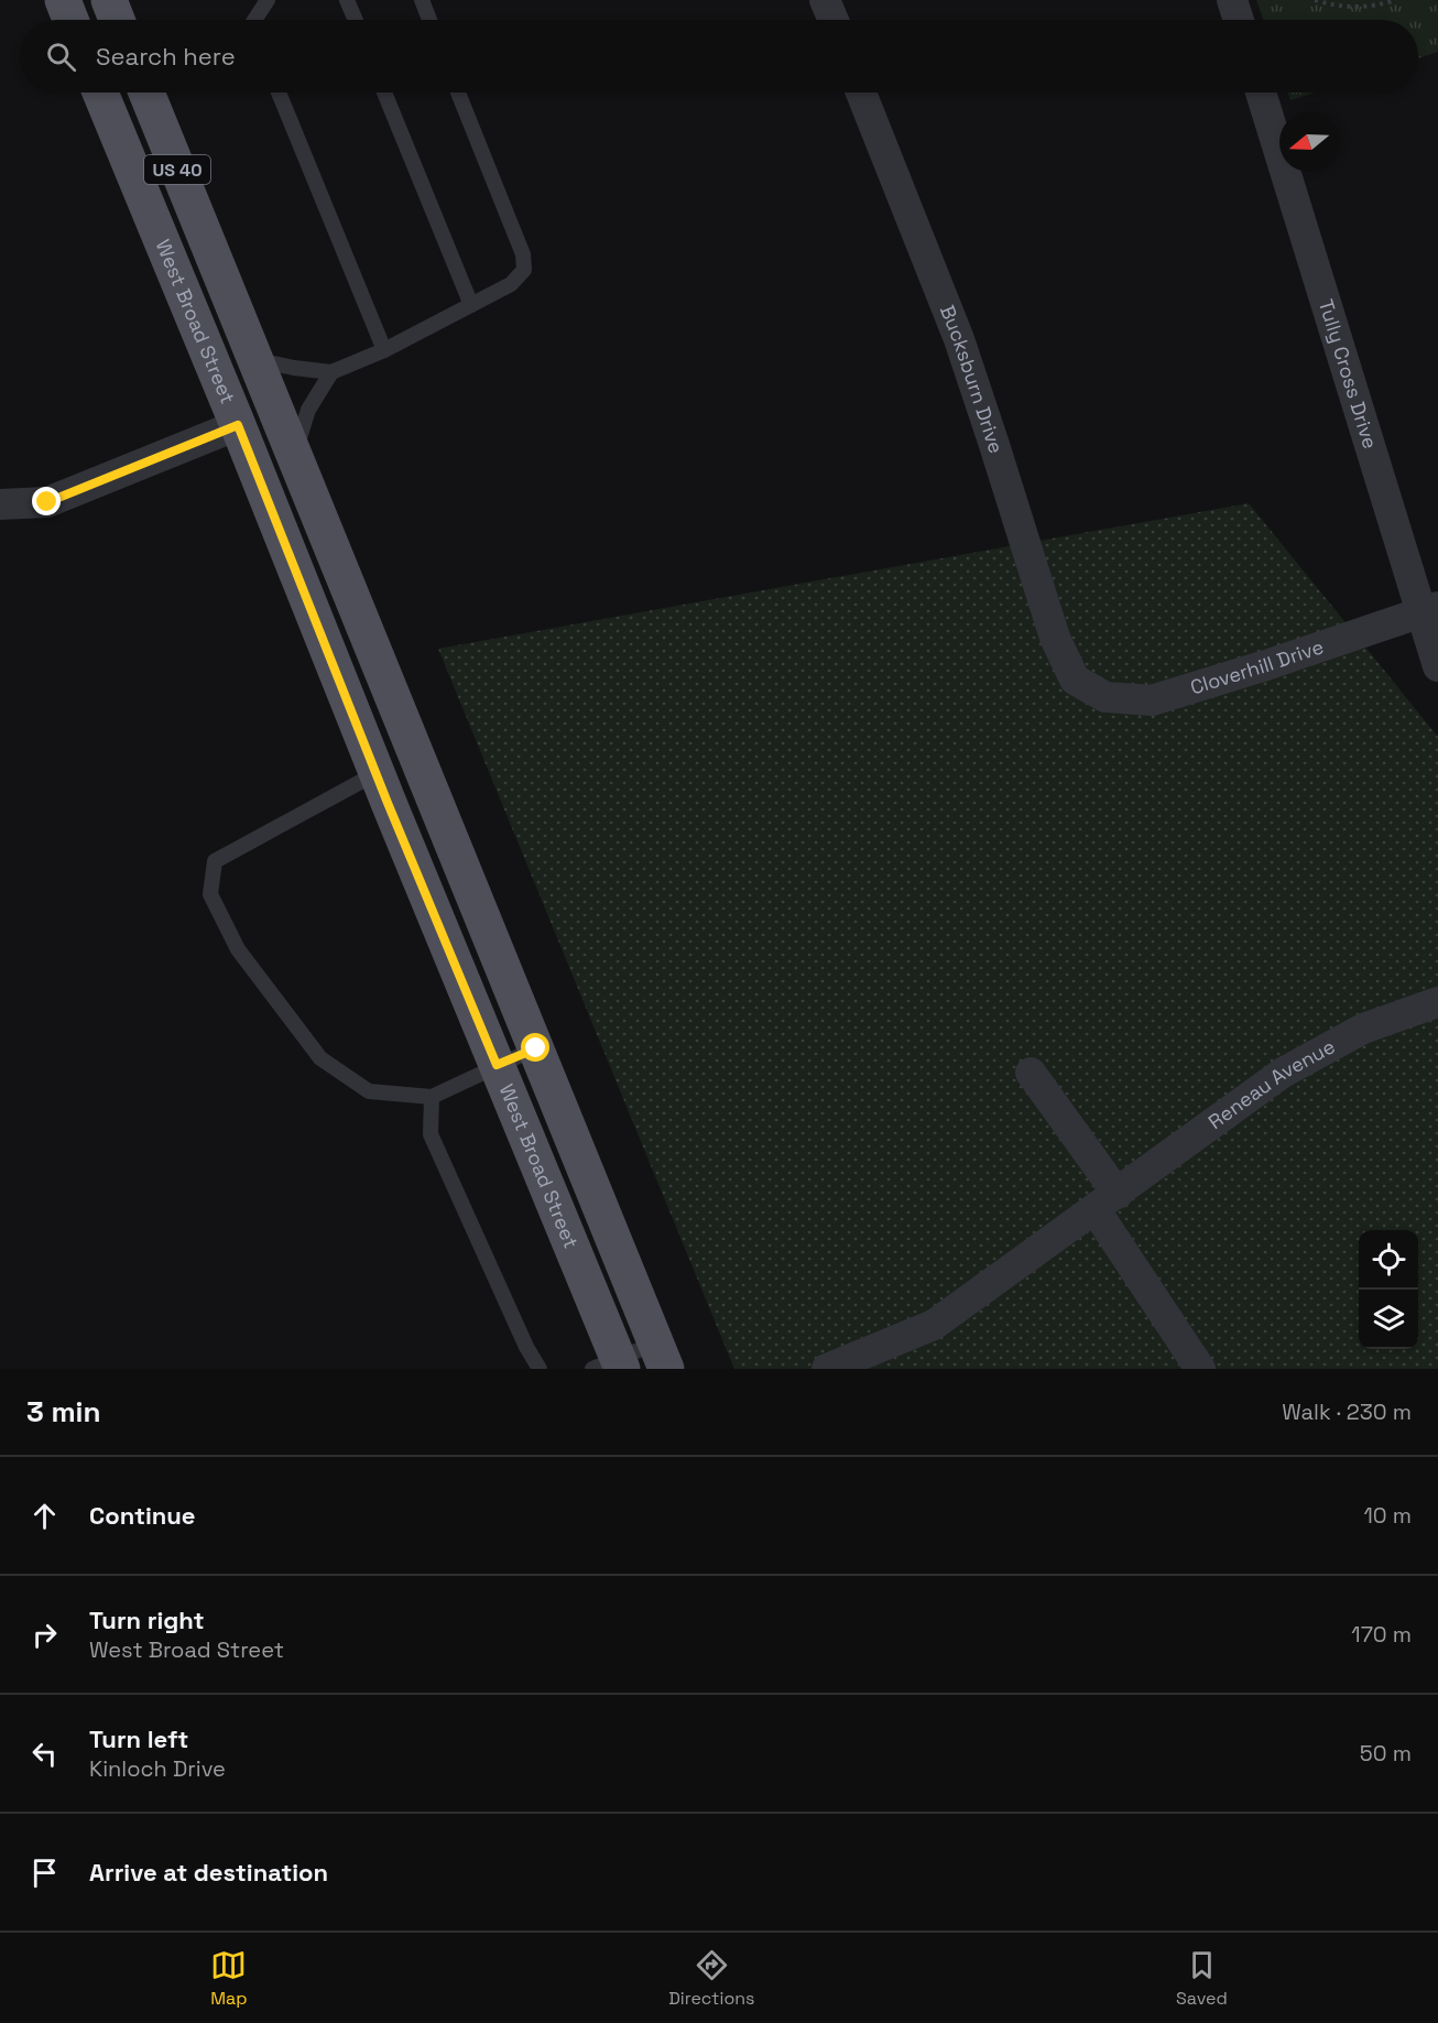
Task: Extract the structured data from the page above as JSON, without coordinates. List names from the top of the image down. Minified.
{"streets":{"main road":["US 40","West Broad Street"],"street":["Tully Cross Drive","Bucksburn Drive","Cloverhill Drive","Reneau Avenue"]},"crossings":[["Tully Cross Drive","Cloverhill Drive"],["Bucksburn Drive","Cloverhill Drive"]],"north":"left","page":{"search":"Search here","heading":["3 min","Walk · 230 m"],"list":[["Continue","10 m"],["Turn right","West Broad Street","170 m"],["Turn left","Kinloch Drive","50 m"],"Arrive at destination"],"nav":["Map","Directions","Saved"]}}
